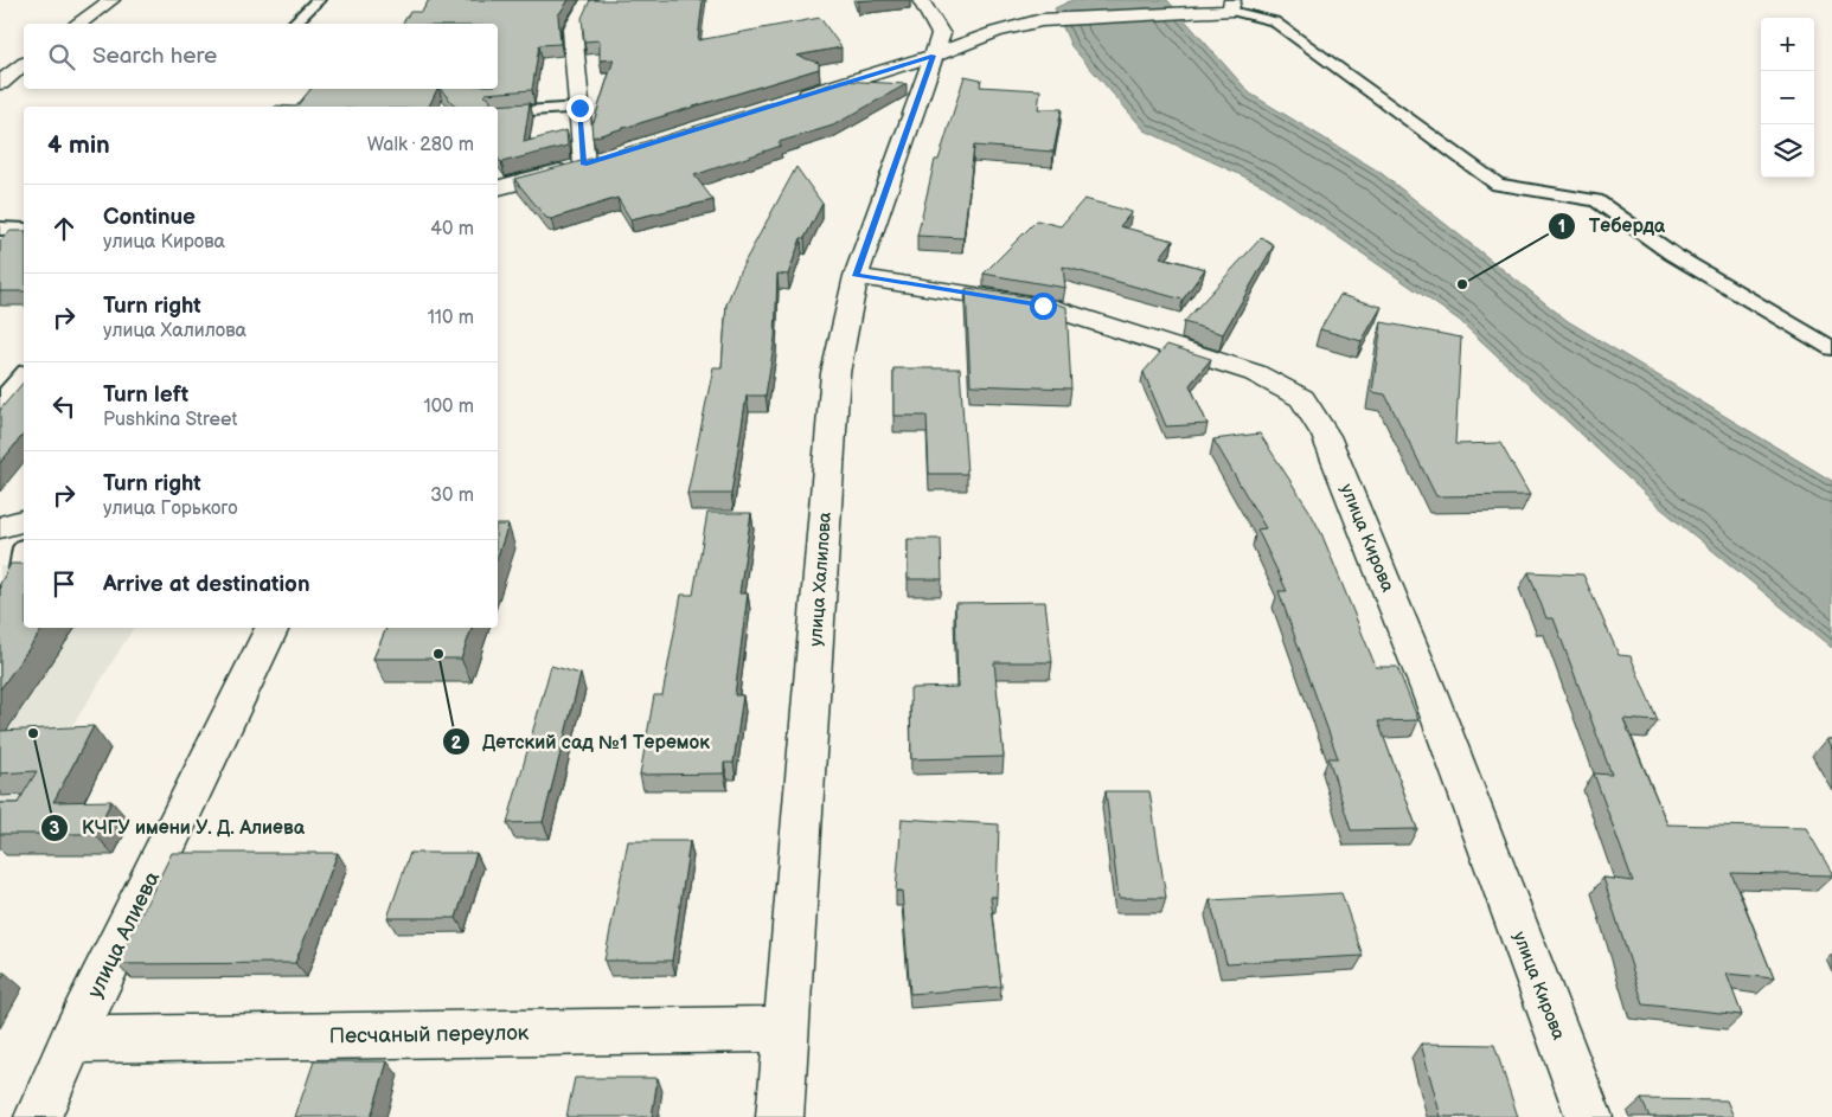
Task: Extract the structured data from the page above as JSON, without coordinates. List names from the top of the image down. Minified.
{"streets":{"street":["улица Кирова","улица Халилова","улица Алиева","Песчаный переулок"]},"crossings":[["улица Кирова","улица Халилова"],["улица Халилова","Песчаный переулок"],["улица Алиева","Песчаный переулок"]],"places":["Теберда","Детский сад №1 Теремок","КЧГУ имени У. Д. Алиева"],"page":{"map_buttons":["+","−"],"search":"Search here","heading":["4 min","Walk · 280 m"],"list":[["Continue","улица Кирова","40 m"],["Turn right","улица Халилова","110 m"],["Turn left","Pushkina Street","100 m"],["Turn right","улица Горького","30 m"],"Arrive at destination"]}}
